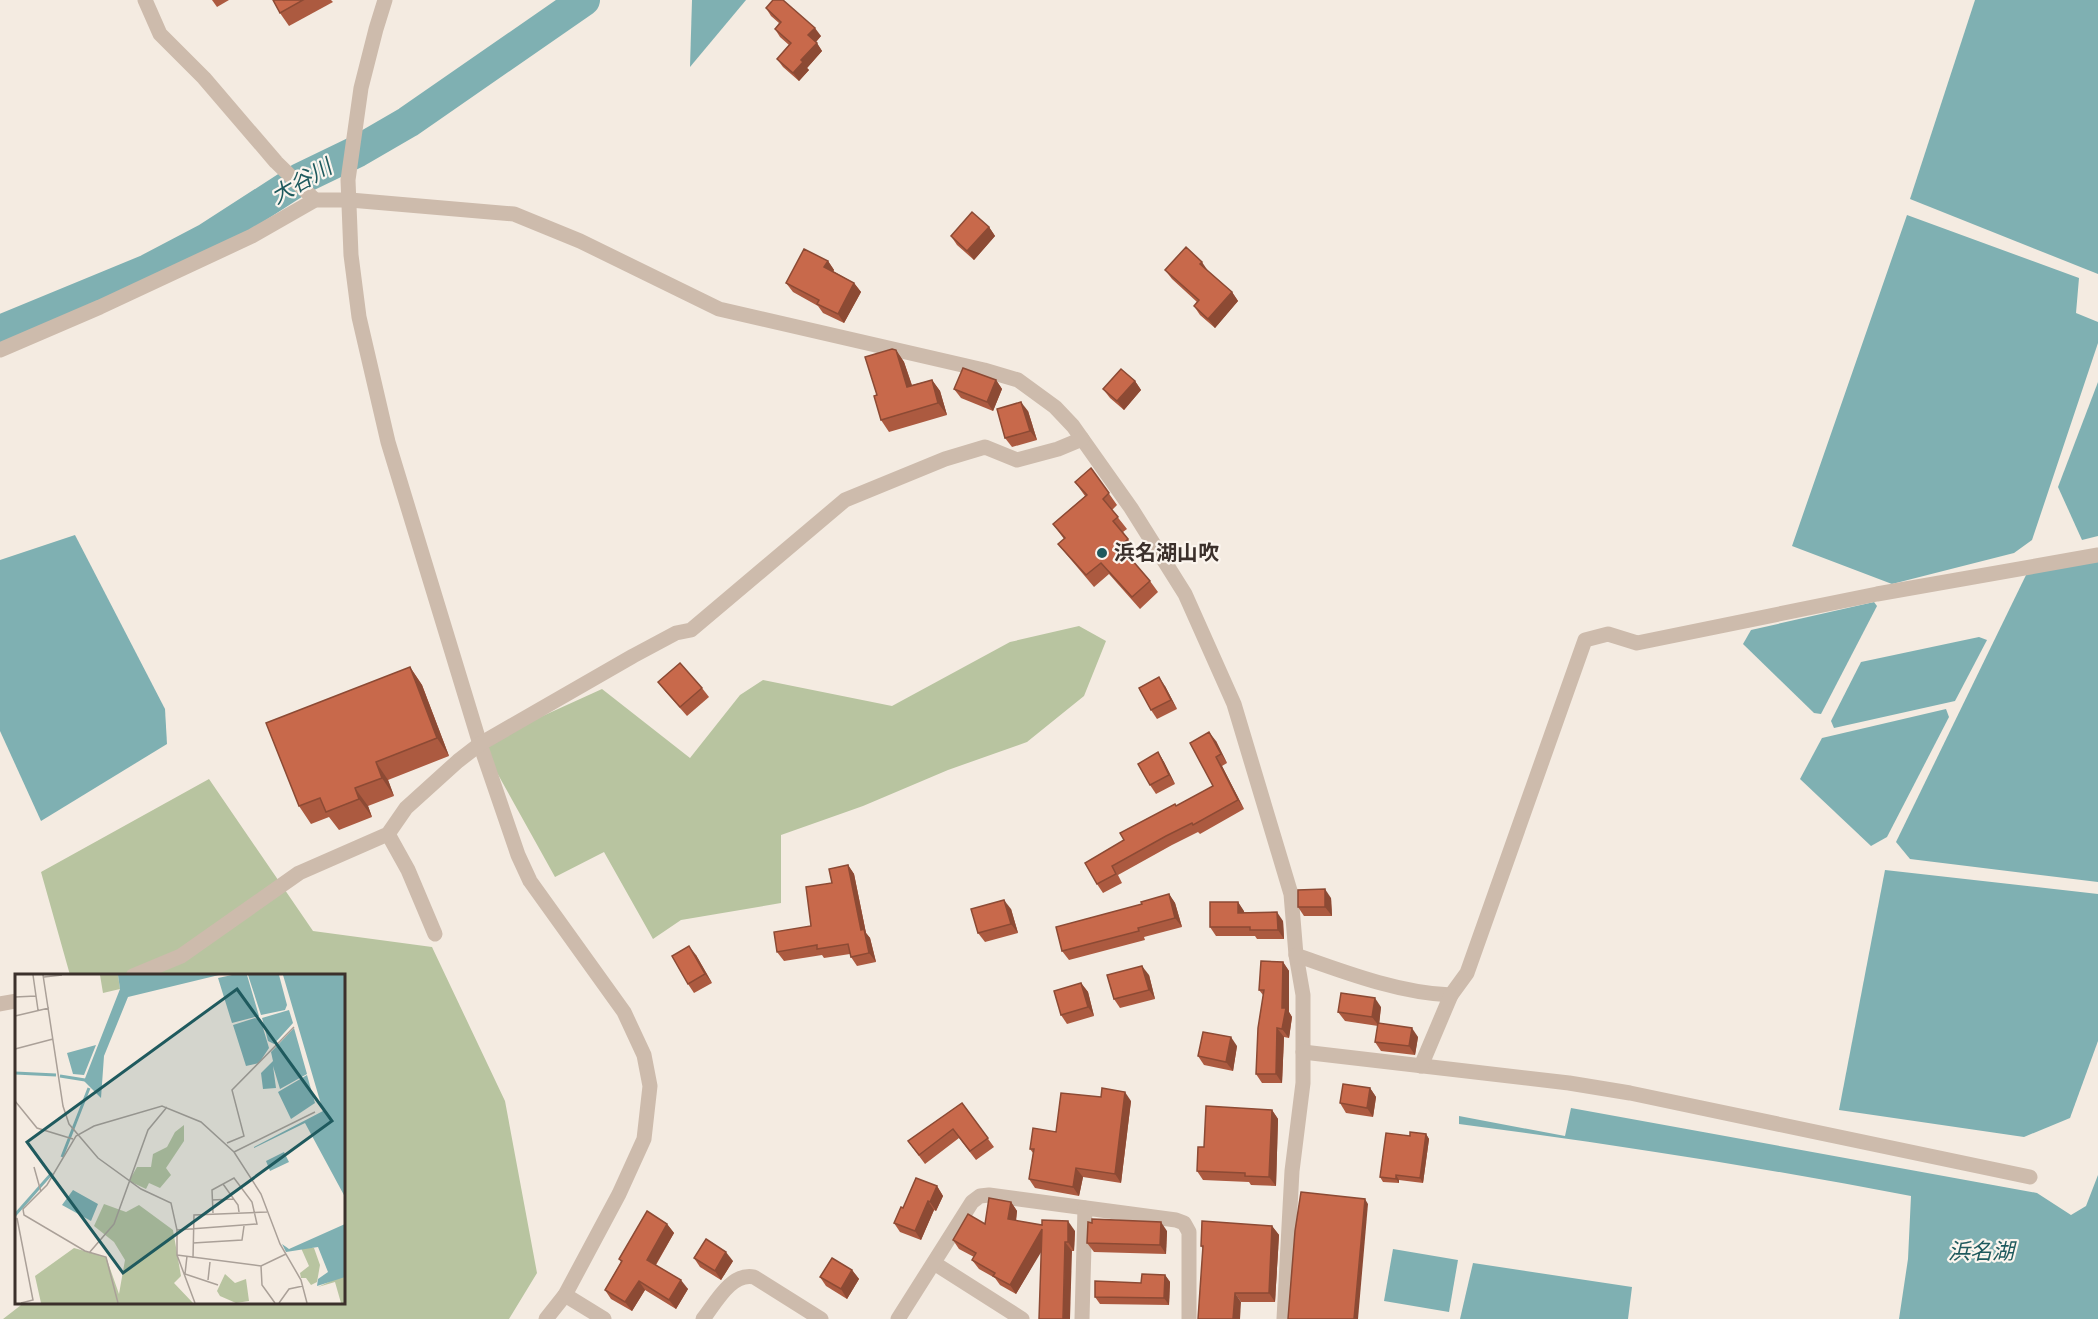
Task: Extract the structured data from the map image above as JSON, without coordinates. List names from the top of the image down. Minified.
{"water":["大谷川","浜名湖"],"places":["浜名湖山吹"]}
